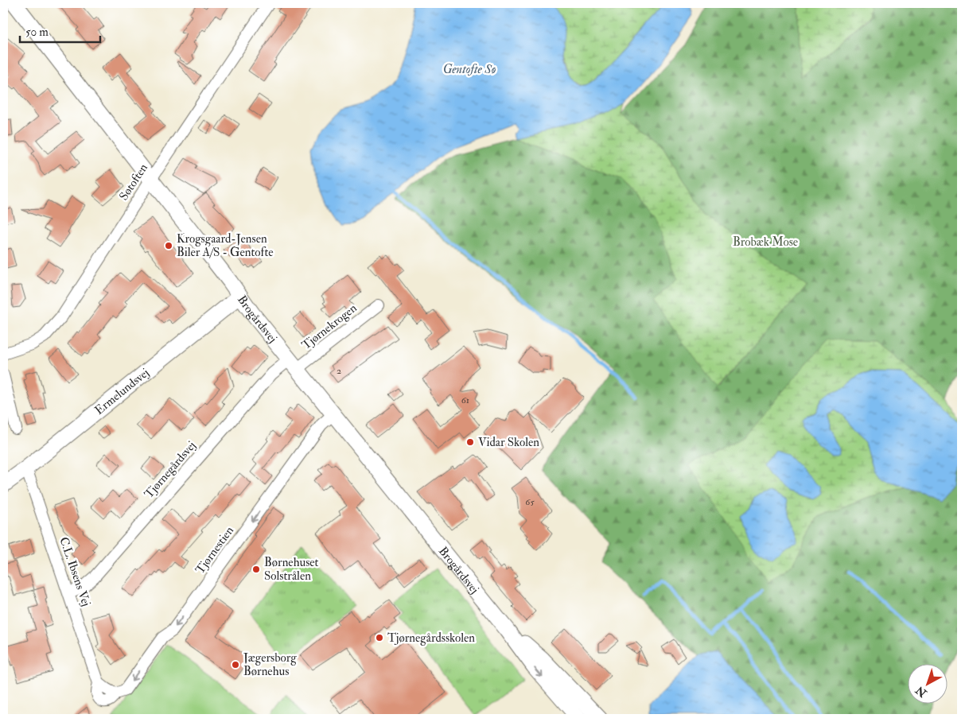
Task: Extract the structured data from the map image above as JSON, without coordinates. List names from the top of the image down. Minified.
{"streets":{"street":["Søtoften","Brogårdsvej","Tjørnekrogen","Ermelundsvej","Tjørnegårdsvej","Tjørnestien","C.L. Ibsens Vej"]},"crossings":[["Søtoften","Brogårdsvej"],["Brogårdsvej","Tjørnekrogen"],["Brogårdsvej","Ermelundsvej"],["Brogårdsvej","Tjørnegårdsvej"],["Brogårdsvej","Tjørnestien"],["Tjørnekrogen","Tjørnegårdsvej"],["Ermelundsvej","C.L. Ibsens Vej"],["Tjørnegårdsvej","C.L. Ibsens Vej"],["Tjørnestien","C.L. Ibsens Vej"]],"one_way":["Tjørnestien"],"water":["Gentofte Sø"],"parks":["Brobæk Mose"],"places":["Krogsgaard-Jensen Biler A/S - Gentofte","Vidar Skolen","Børnehuset Solstrålen","Tjørnegårdsskolen","Jægersborg Børnehus"],"house_numbers":["2","61","65"],"scale_bar":"50 m","north":"bottom left"}
